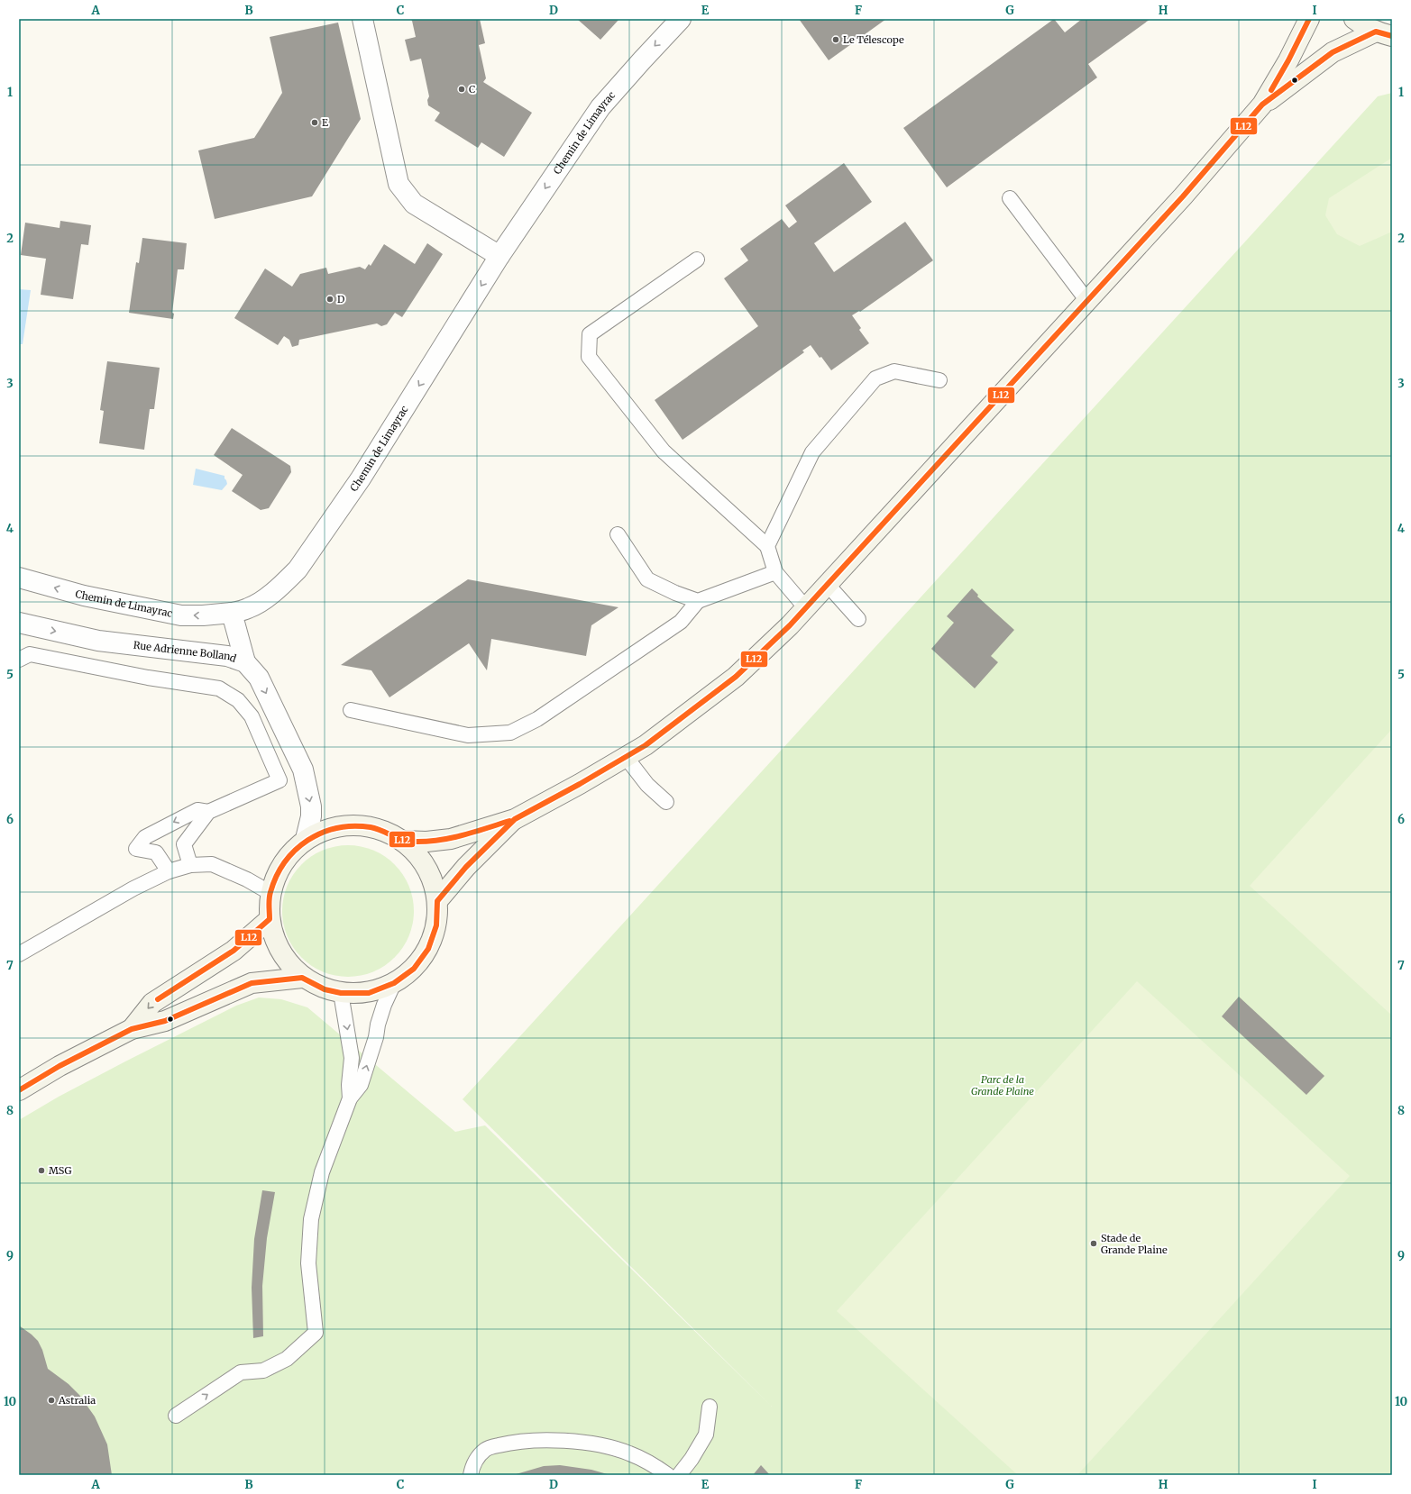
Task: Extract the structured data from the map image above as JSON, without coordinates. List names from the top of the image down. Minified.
{"streets":{"street":["Chemin de Limayrac","Rue Adrienne Bolland"]},"one_way":["Chemin de Limayrac","Rue Adrienne Bolland"],"parks":["Parc de la Grande Plaine"],"places":["Le Télescope","C","E","D","MSG","Stade de Grande Plaine","Astralia"],"lines":["transit line L12"],"grid":{"columns":["A","B","C","D","E","F","G","H","I"],"rows":["1","2","3","4","5","6","7","8","9","10"]}}
